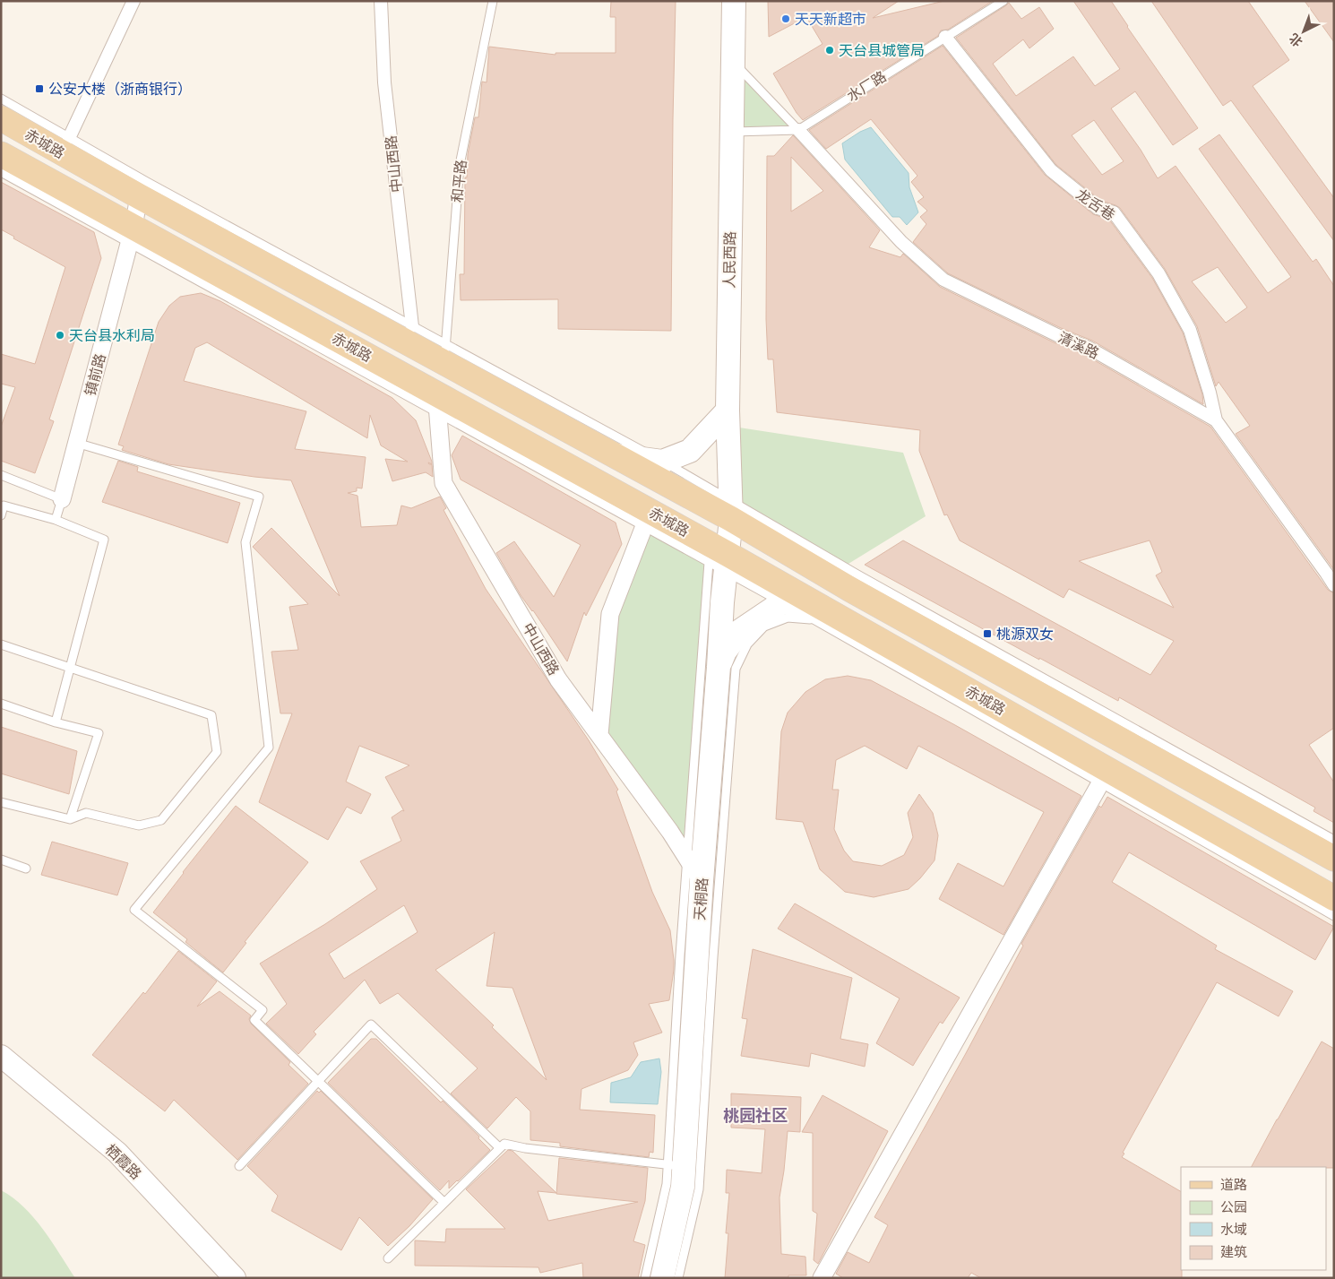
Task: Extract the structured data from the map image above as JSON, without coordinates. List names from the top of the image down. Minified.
{"streets":{"main road":["赤城路","人民西路","天桐路"],"street":["中山西路","龙舌巷","清溪路","镇前路","栖霞路"],"lane":["水厂路","和平路"]},"crossings":[["水厂路","龙舌巷"],["水厂路","清溪路"],["赤城路","中山西路"],["赤城路","和平路"],["赤城路","人民西路"],["赤城路","镇前路"],["赤城路","天桐路"],["中山西路","天桐路"],["龙舌巷","清溪路"],["人民西路","天桐路"]],"districts":["桃园社区"],"places":{"other":["天天新超市","天台县城管局","天台县水利局"],"transit":["公安大楼（浙商银行）","桃源双女"]},"legend":["道路","公园","水域","建筑"],"north":"bottom left"}
